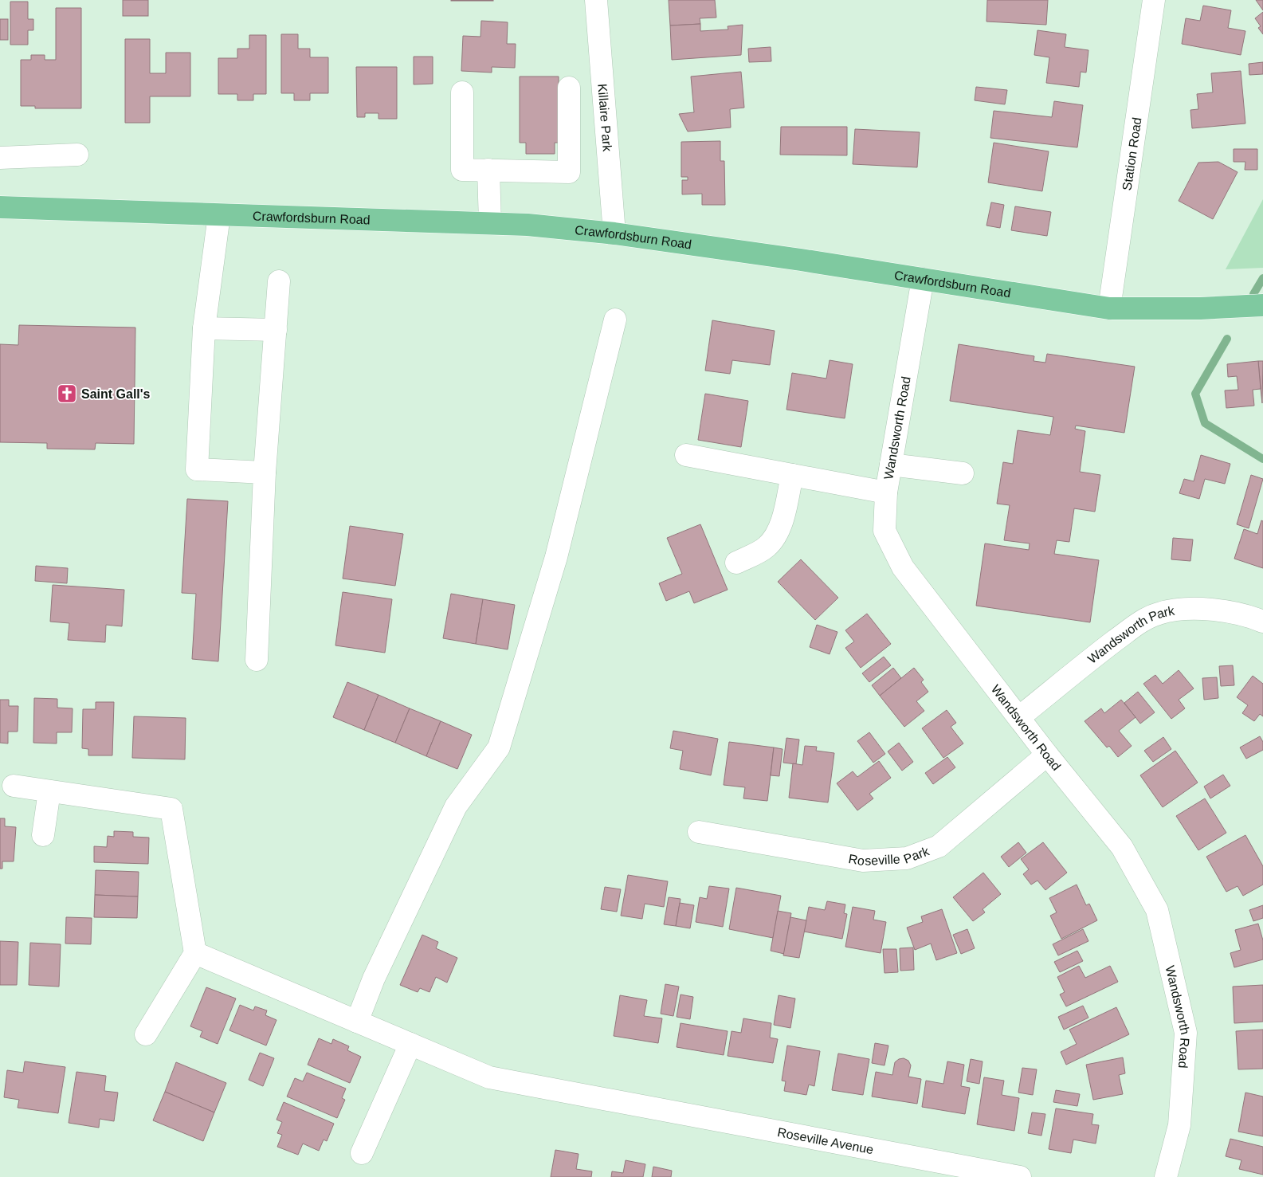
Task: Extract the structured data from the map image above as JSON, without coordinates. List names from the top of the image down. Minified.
{"streets":{"main road":["Crawfordsburn Road"],"street":["Killaire Park","Station Road","Wandsworth Road","Wandsworth Park","Roseville Park","Roseville Avenue"]},"crossings":[["Killaire Park","Crawfordsburn Road"],["Station Road","Crawfordsburn Road"],["Crawfordsburn Road","Wandsworth Road"],["Wandsworth Road","Wandsworth Park"],["Wandsworth Road","Roseville Park"]],"places":{"church":["Saint Gall's"]}}
